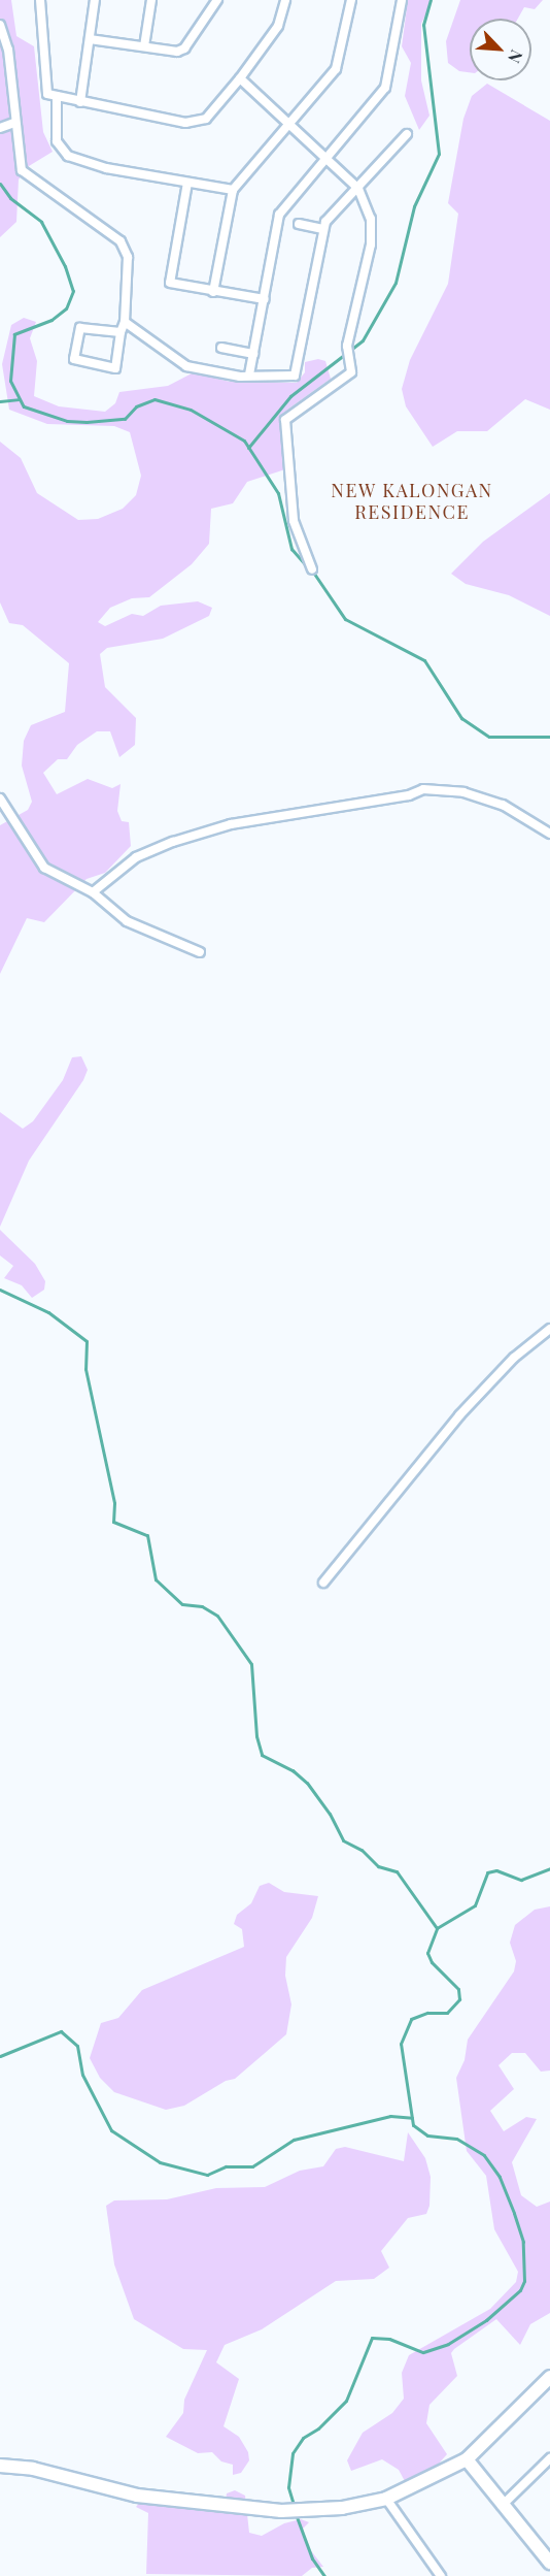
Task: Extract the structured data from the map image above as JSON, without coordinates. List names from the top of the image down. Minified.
{"districts":["NEW KALONGAN RESIDENCE"],"north":"bottom right"}
